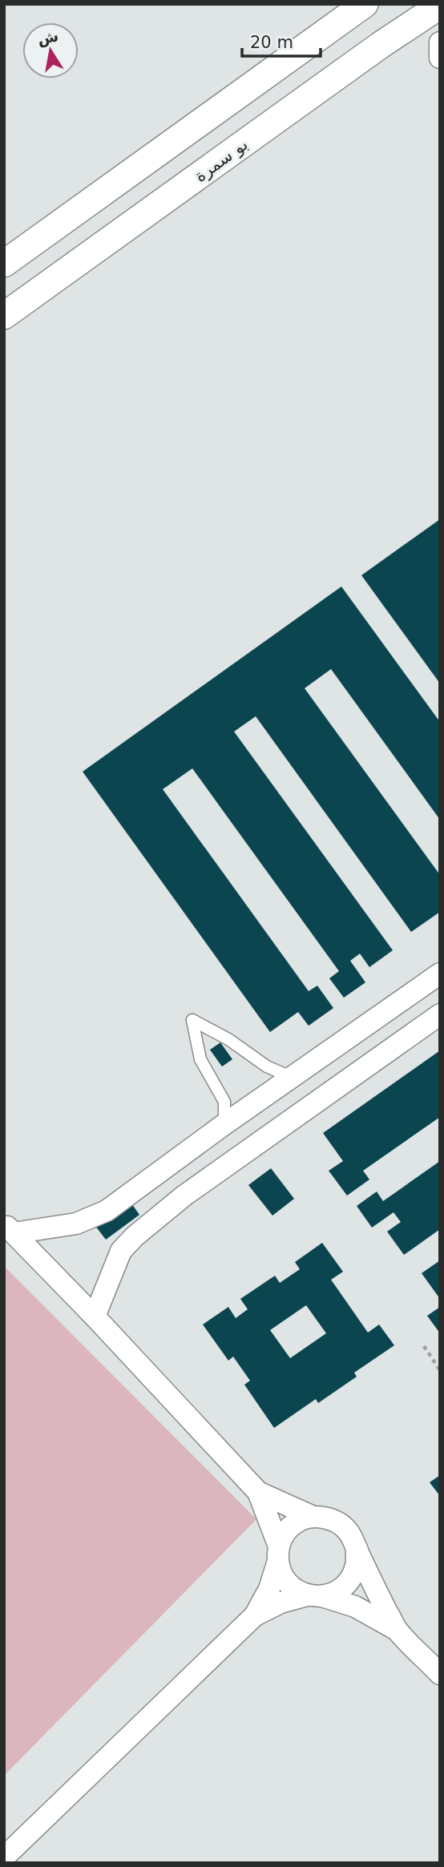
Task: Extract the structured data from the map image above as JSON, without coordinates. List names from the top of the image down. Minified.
{"streets":{"street":["بو سمرة"]},"scale_bar":"20 m","north":"top"}
